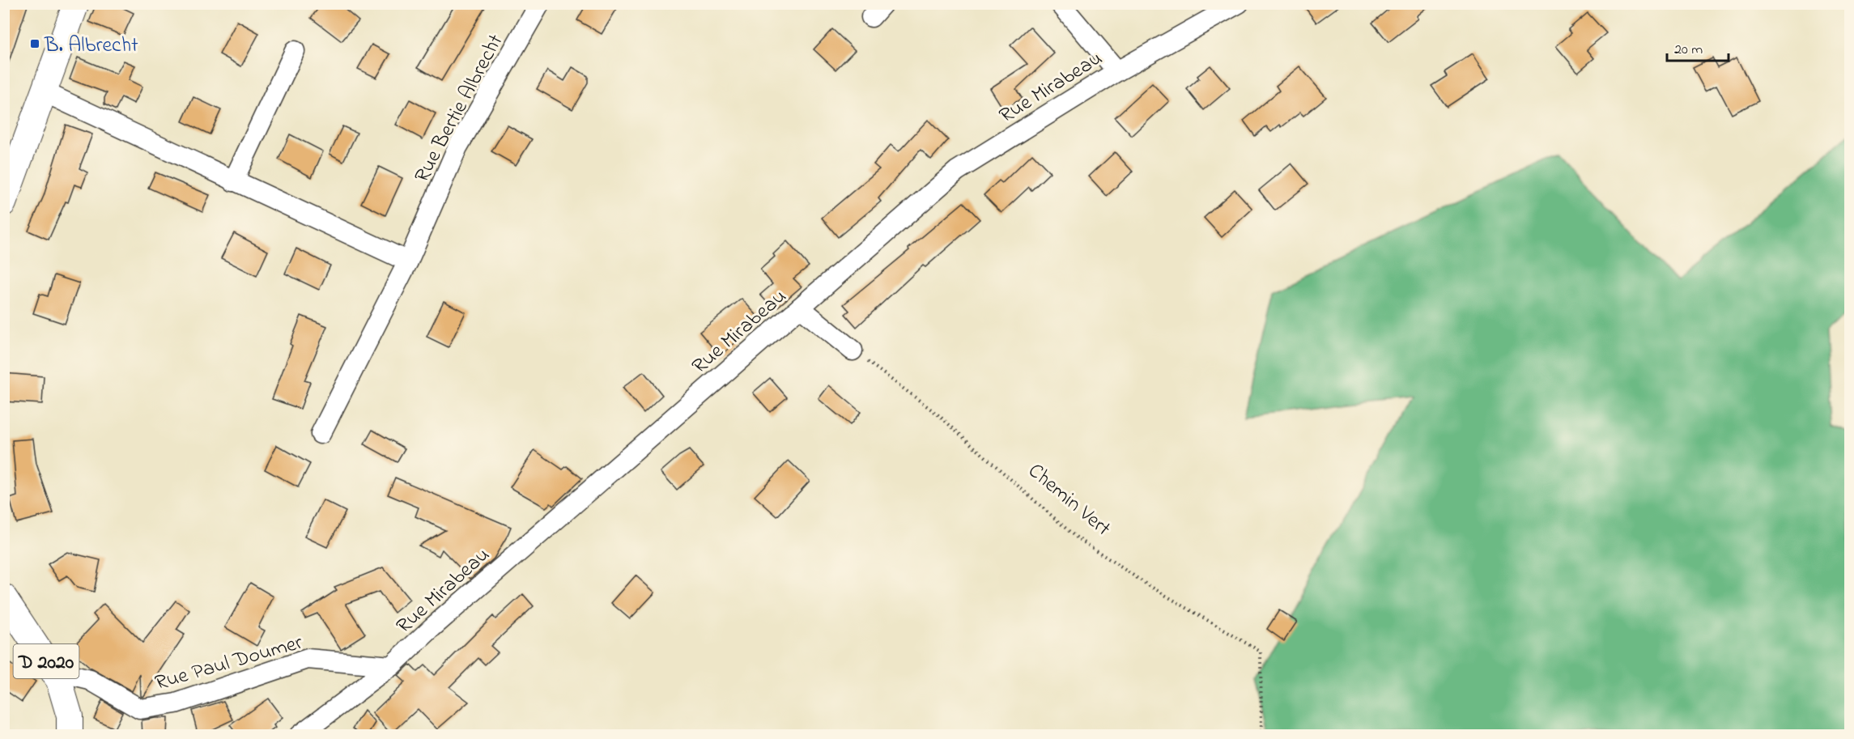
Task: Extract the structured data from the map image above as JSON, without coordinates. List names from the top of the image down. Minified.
{"streets":{"main road":["D 2020"],"street":["Rue Mirabeau","Rue Bertie Albrecht","Rue Paul Doumer"],"path":["Chemin Vert"]},"crossings":[["Rue Mirabeau","Rue Paul Doumer"],["D 2020","Rue Paul Doumer"]],"places":{"transit":["B. Albrecht"]},"scale_bar":"20 m"}
